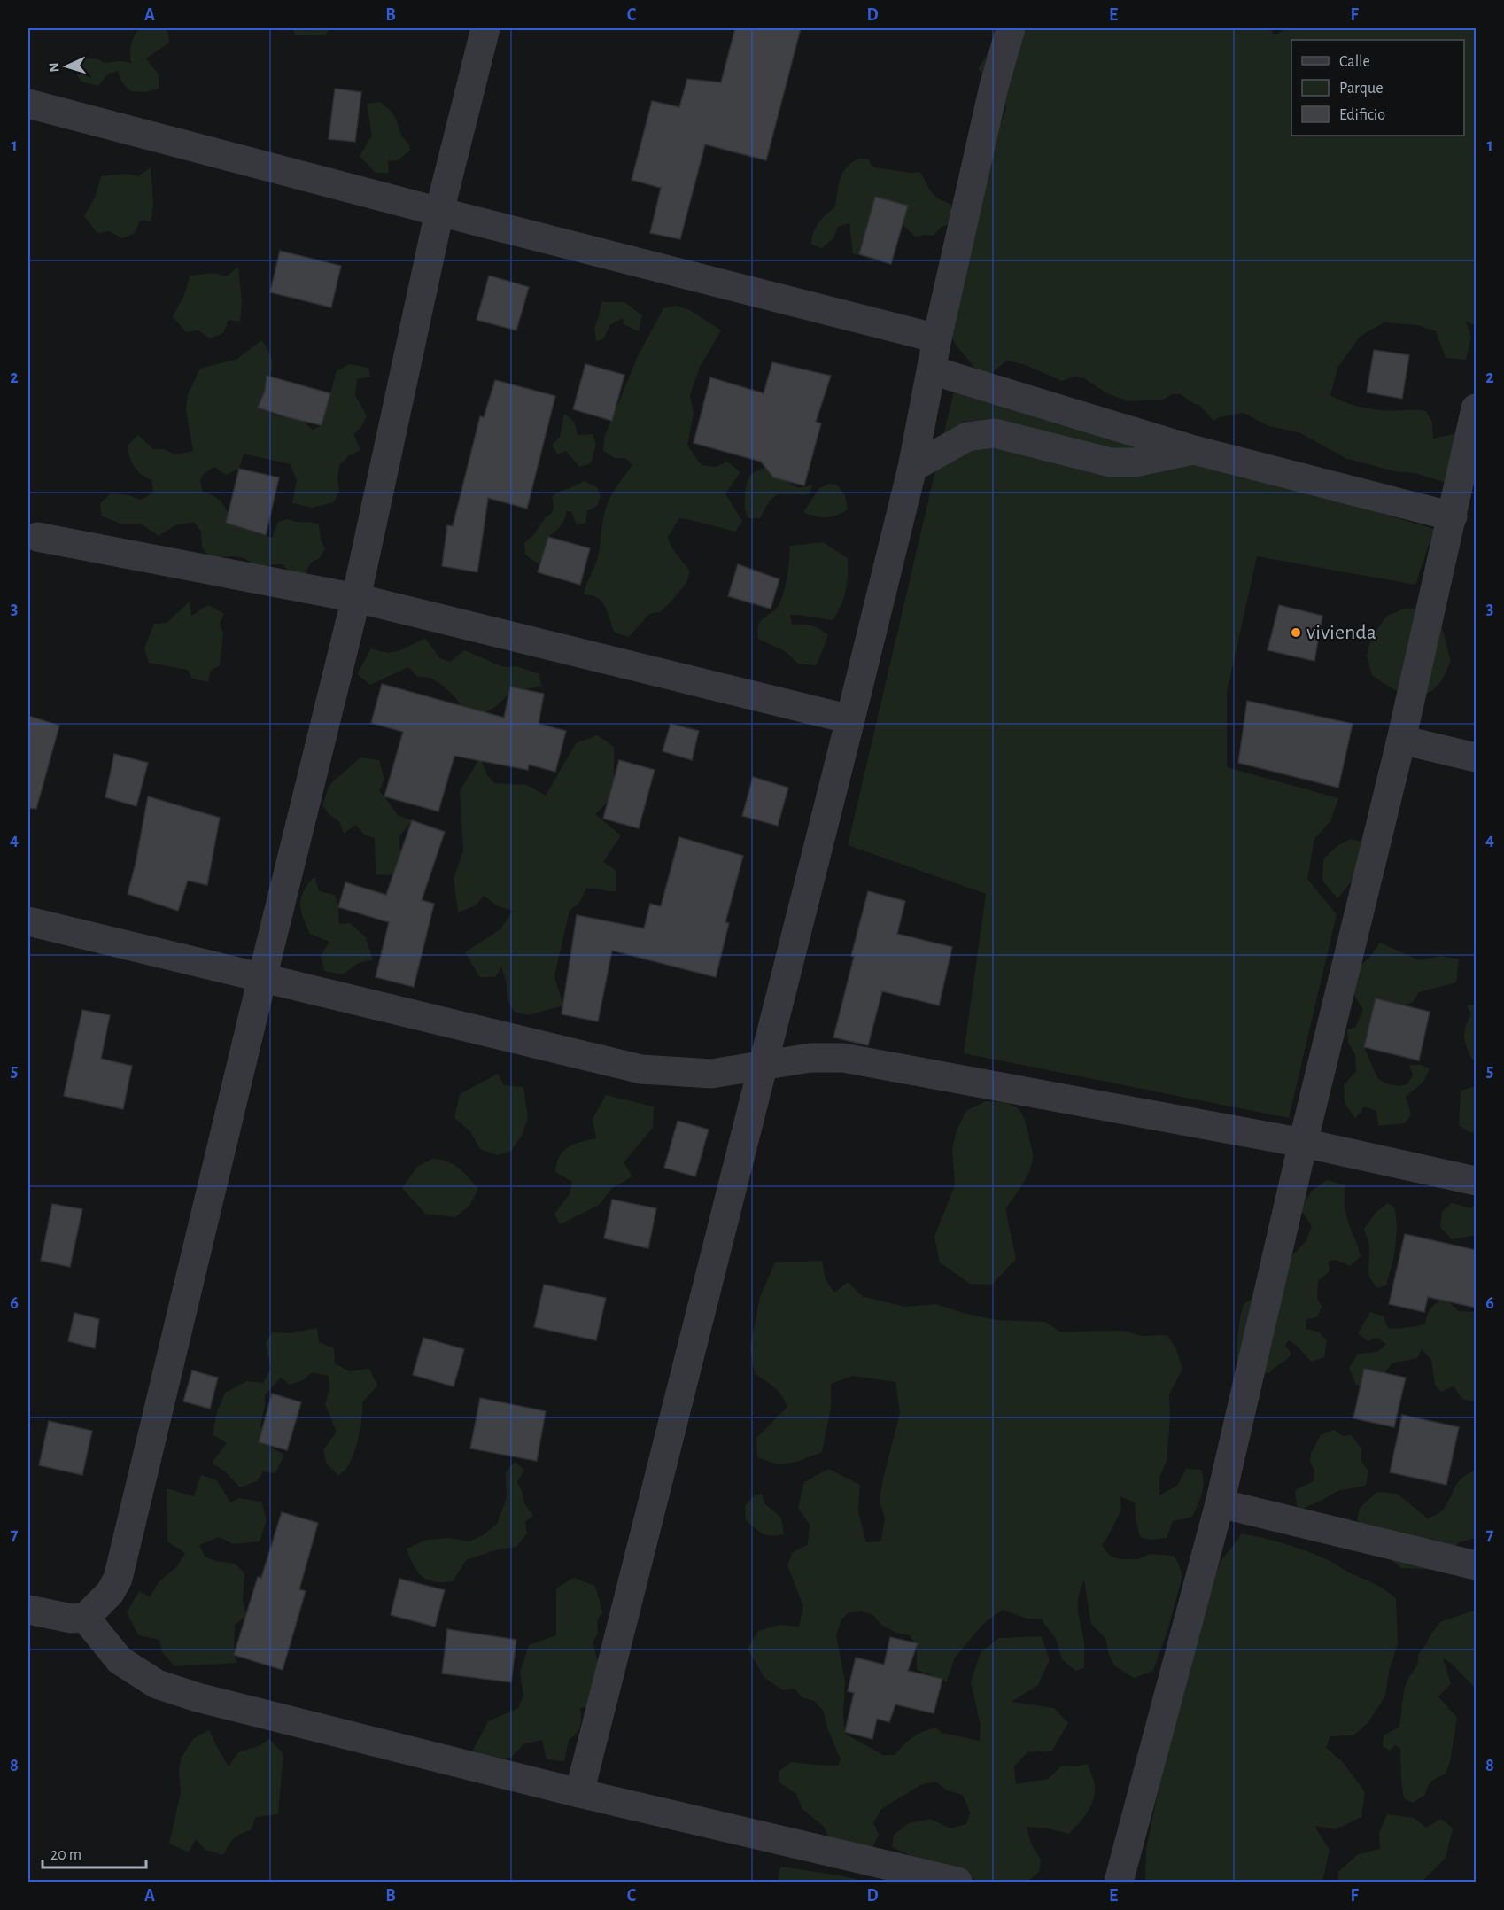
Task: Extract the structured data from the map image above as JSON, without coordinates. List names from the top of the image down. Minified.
{"places":["vivienda"],"legend":["Calle","Parque","Edificio"],"scale_bar":"20 m","north":"left","grid":{"columns":["A","B","C","D","E","F"],"rows":["1","2","3","4","5","6","7","8"]}}
